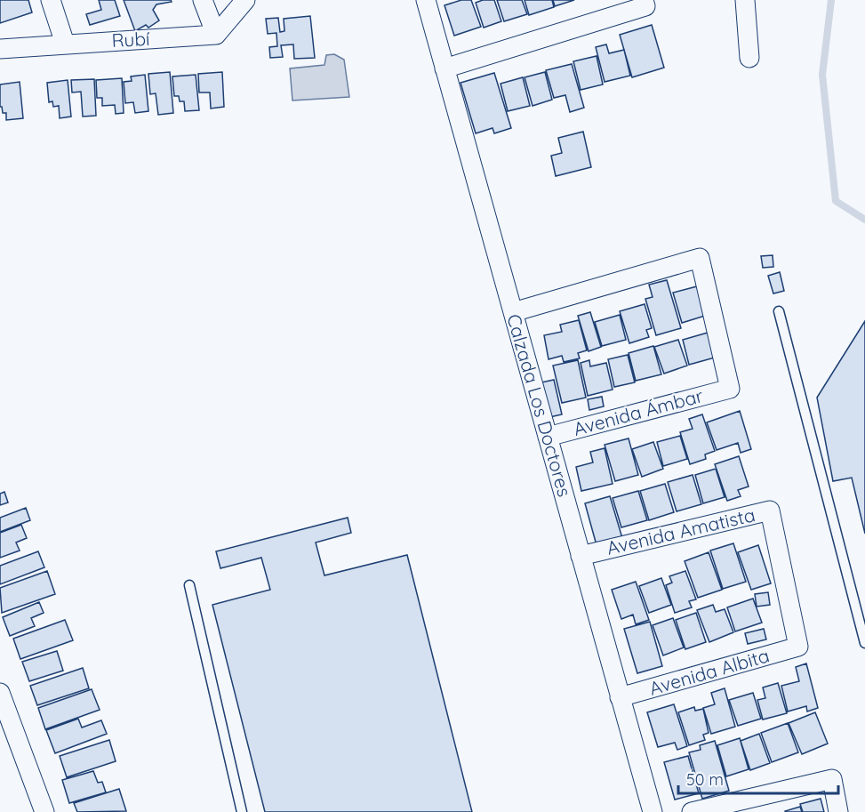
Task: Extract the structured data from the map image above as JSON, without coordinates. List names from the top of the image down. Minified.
{"streets":{"street":["Rubí","Calzada Los Doctores","Avenida Ámbar","Avenida Amatista","Avenida Albita"]},"crossings":[["Calzada Los Doctores","Avenida Ámbar"],["Calzada Los Doctores","Avenida Amatista"],["Calzada Los Doctores","Avenida Albita"],["Avenida Amatista","Avenida Albita"]],"scale_bar":"50 m"}
